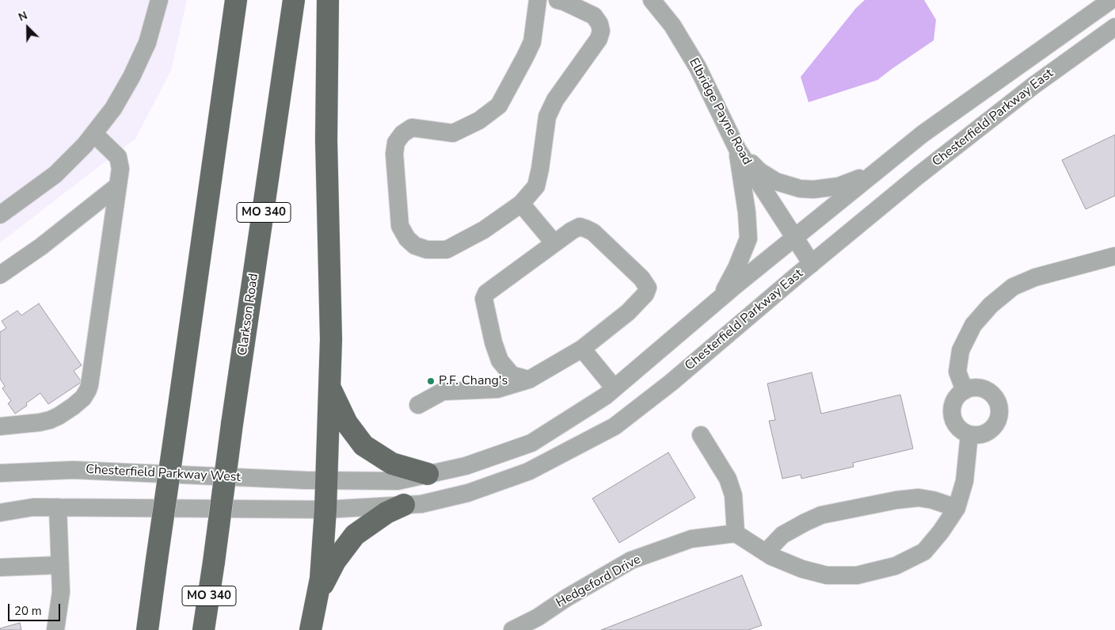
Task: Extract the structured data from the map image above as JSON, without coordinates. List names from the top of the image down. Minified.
{"streets":{"main road":["MO 340","Clarkson Road"],"street":["Elbridge Payne Road","Chesterfield Parkway East","Chesterfield Parkway West","Hedgeford Drive"]},"crossings":[["Elbridge Payne Road","Chesterfield Parkway East"],["Chesterfield Parkway East","Chesterfield Parkway West"]],"places":["P.F. Chang's"],"scale_bar":"20 m","north":"top left"}
